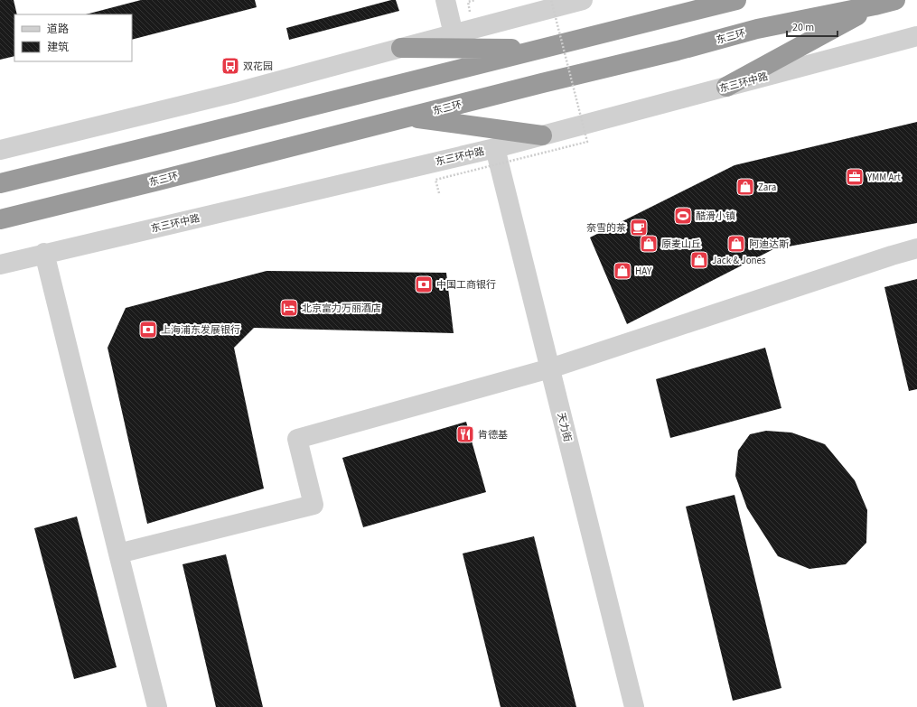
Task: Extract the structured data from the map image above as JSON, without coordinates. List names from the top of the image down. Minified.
{"streets":{"highway":["东三环"],"street":["东三环中路","天力街"]},"crossings":[["东三环中路","天力街"]],"places":{"bus stop":["双花园"],"office":["YMM Art"],"shop":["Zara","原麦山丘","阿迪达斯","Jack & Jones","HAY"],"sports":["酷滑小镇"],"cafe":["奈雪的茶"],"bank":["中国工商银行","上海浦东发展银行"],"hotel":["北京富力万丽酒店"],"restaurant":["肯德基"]},"legend":["道路","建筑"],"scale_bar":"20 m"}
